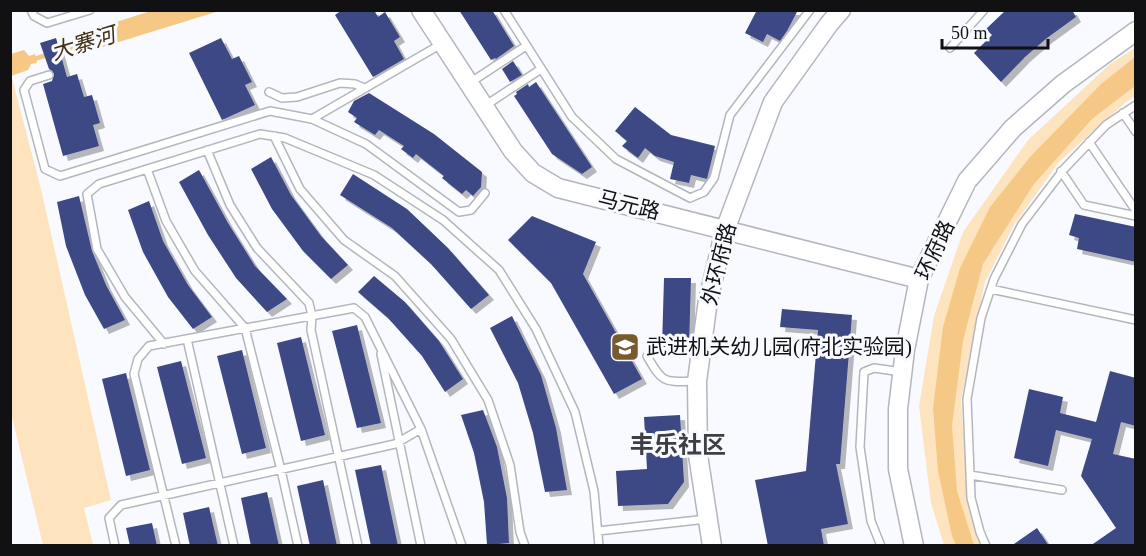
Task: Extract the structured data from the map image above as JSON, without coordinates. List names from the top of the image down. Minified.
{"streets":{"street":["马元路","环府路","外环府路"]},"crossings":[["马元路","环府路"],["马元路","外环府路"]],"districts":["丰乐社区"],"water":["大寨河"],"places":{"school or university":["武进机关幼儿园(府北实验园)"]},"scale_bar":"50 m"}
